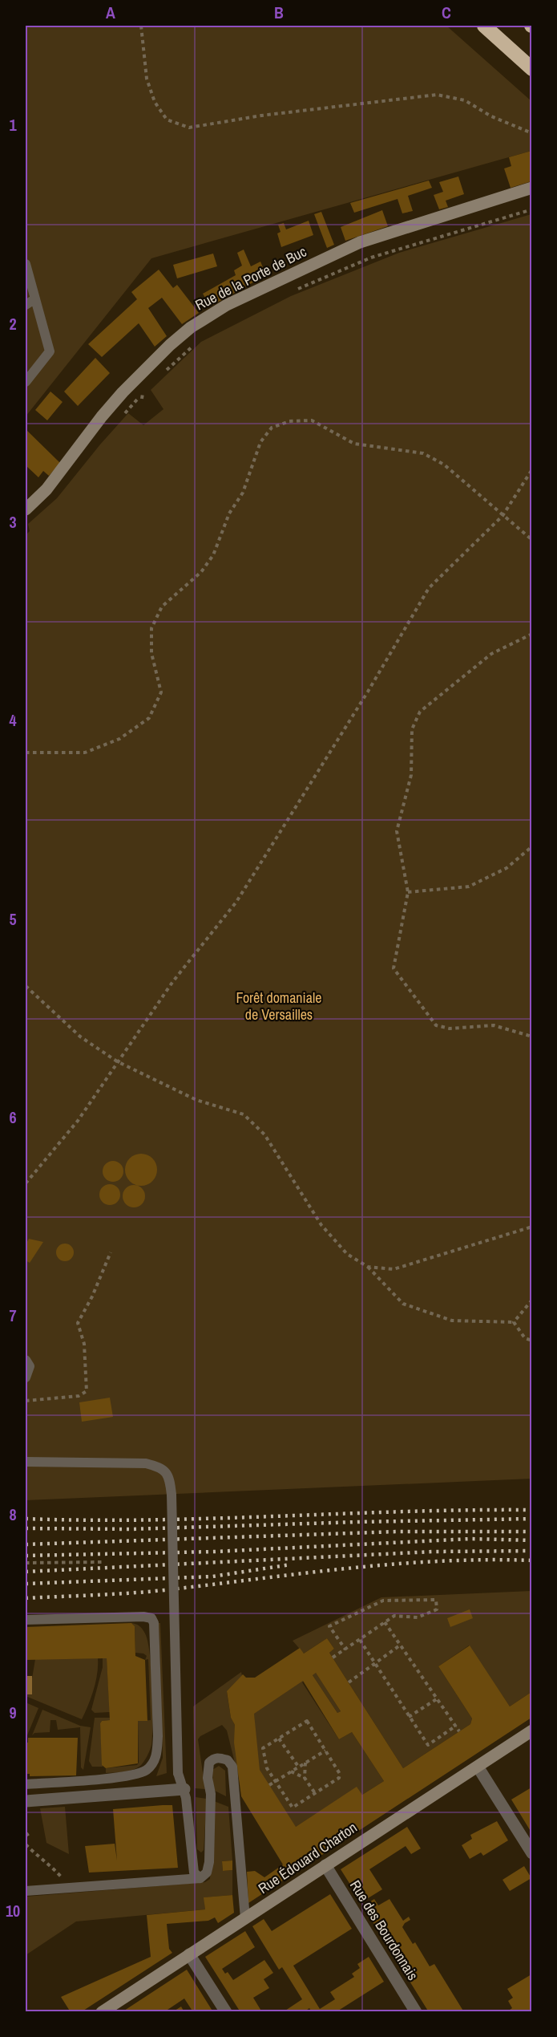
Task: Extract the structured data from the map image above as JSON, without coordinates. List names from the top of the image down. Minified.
{"streets":{"main road":["Rue de la Porte de Buc","Rue Édouard Charton"],"street":["Rue des Bourdonnais"]},"crossings":[["Rue Édouard Charton","Rue des Bourdonnais"]],"parks":["Forêt domaniale de Versailles"],"grid":{"columns":["A","B","C"],"rows":["1","2","3","4","5","6","7","8","9","10"]}}
